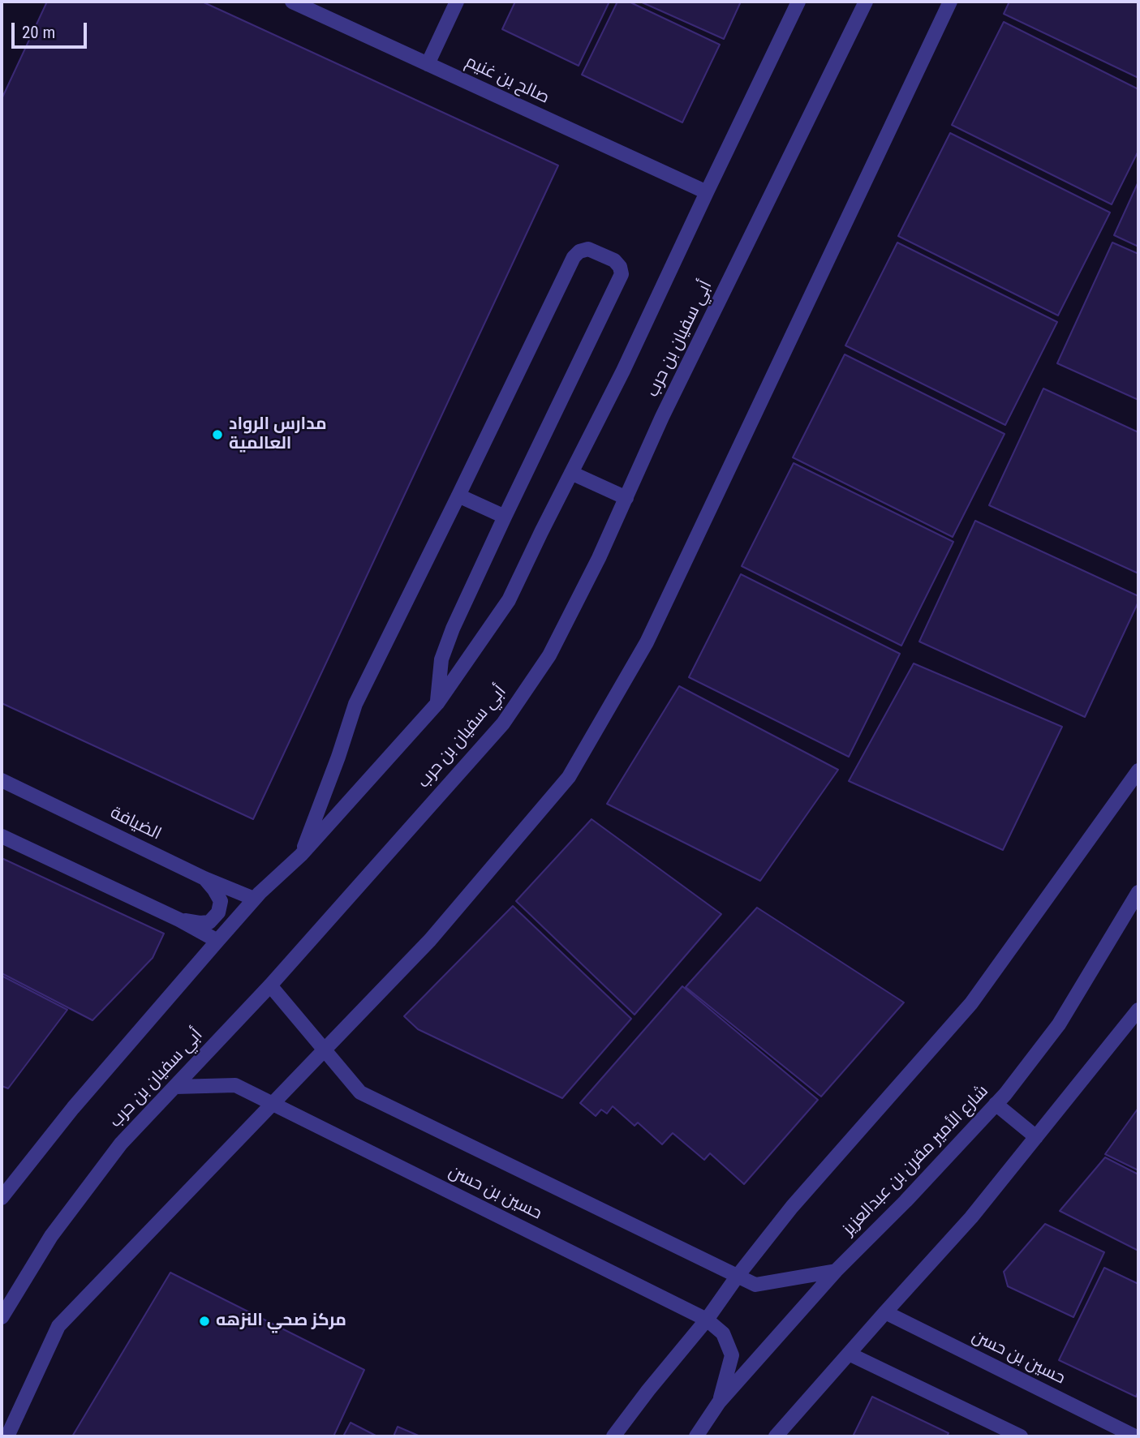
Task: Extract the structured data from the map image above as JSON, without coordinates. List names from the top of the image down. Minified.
{"streets":{"street":["صالح بن غنيم","أبي سفيان بن حرب","الضيافة","شارع الأمير مقرن بن عبدالعزيز","حسين بن حسن"]},"crossings":[["أبي سفيان بن حرب","حسين بن حسن"],["شارع الأمير مقرن بن عبدالعزيز","حسين بن حسن"]],"places":["مدارس الرواد العالمية","مركز صحي النزهه"],"scale_bar":"20 m"}
